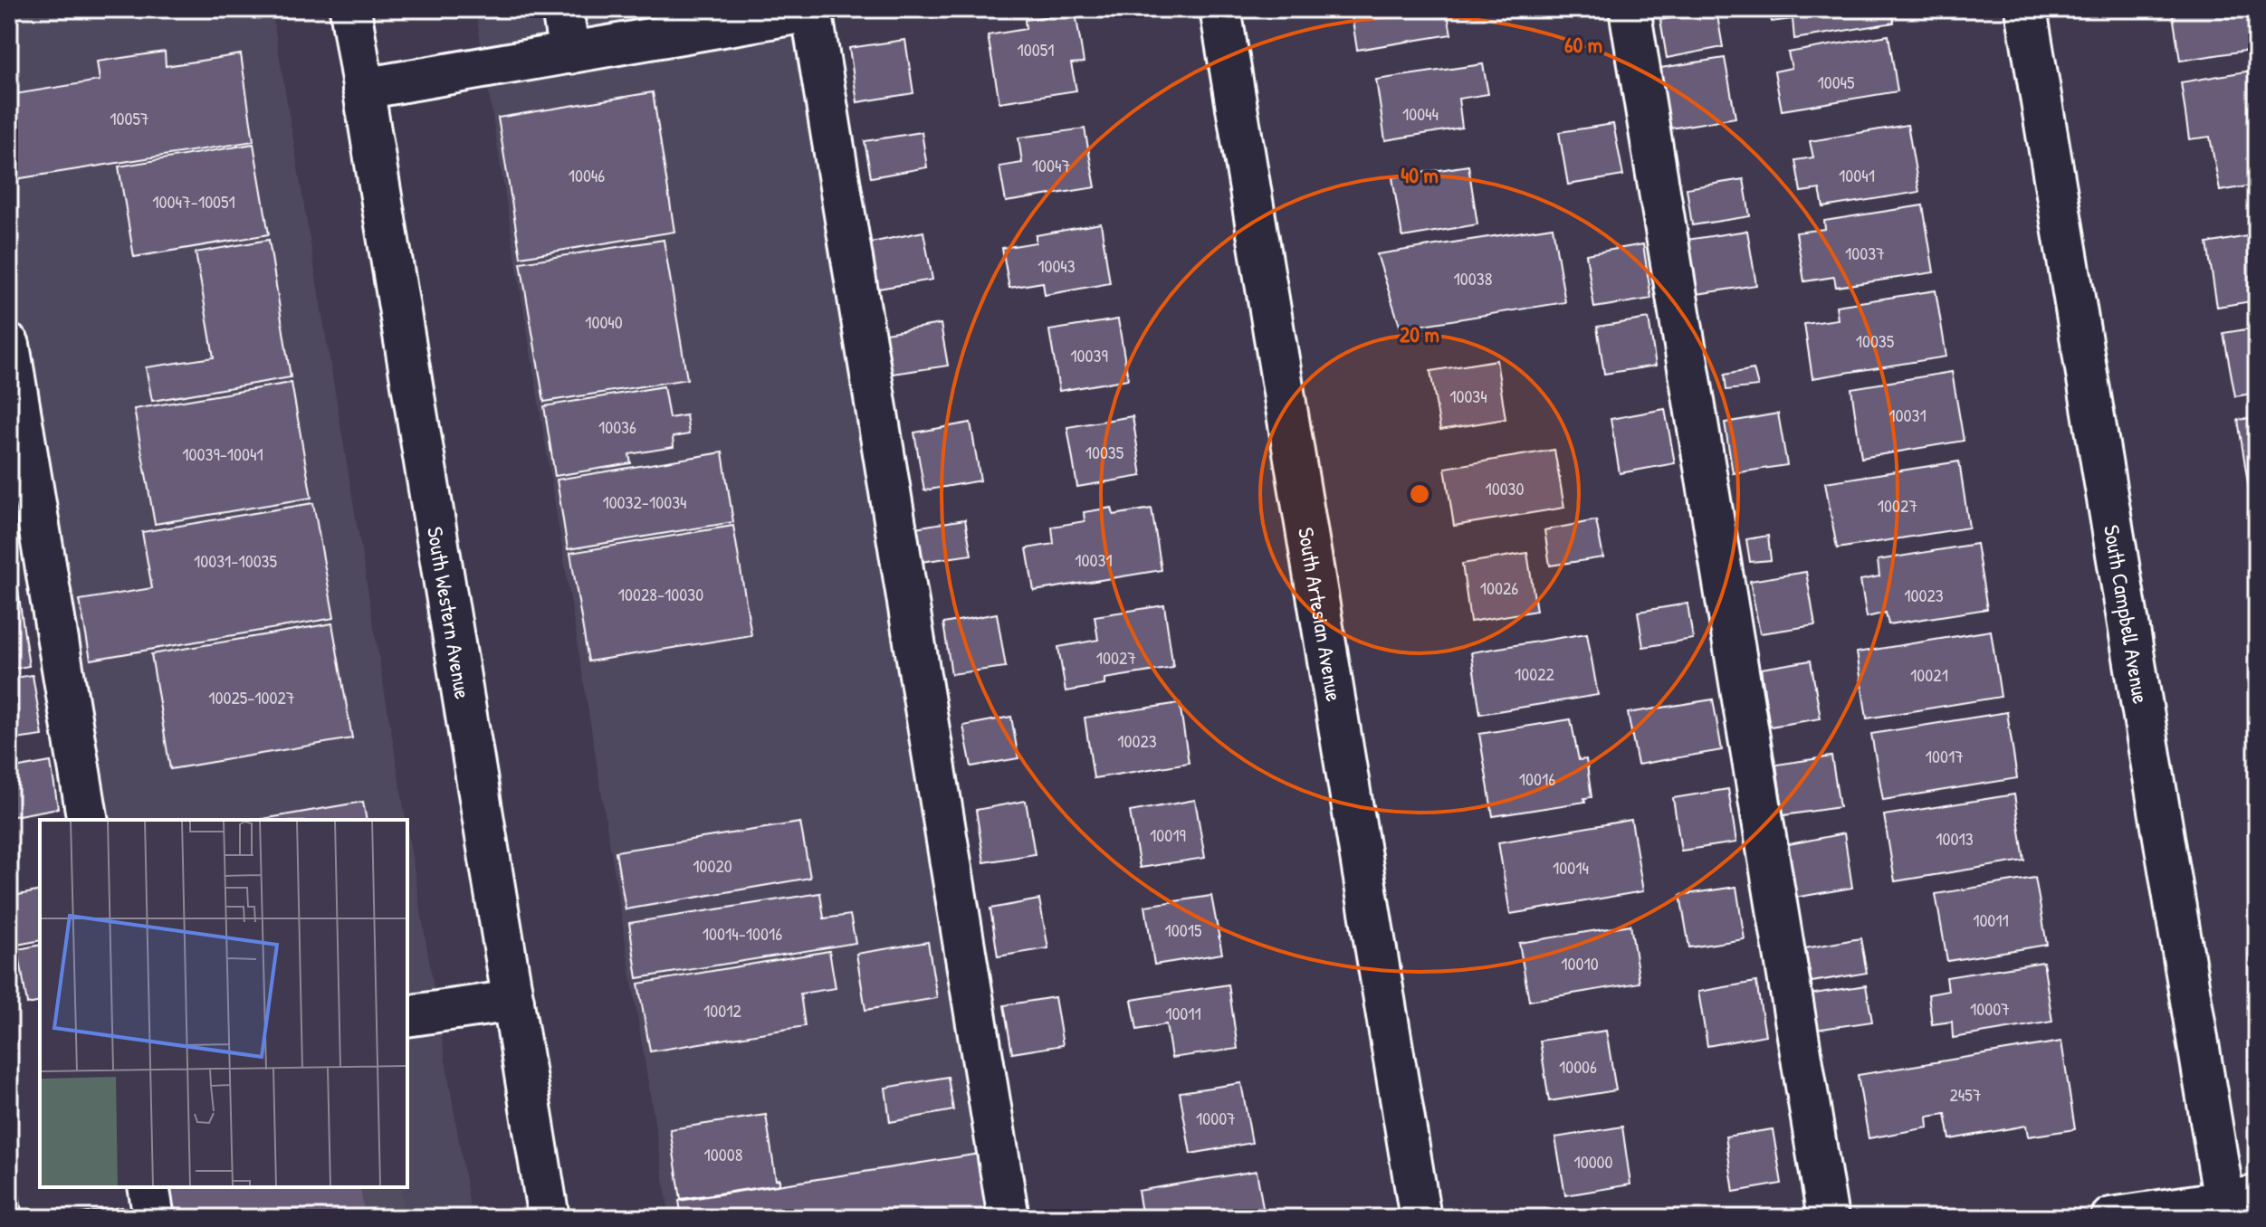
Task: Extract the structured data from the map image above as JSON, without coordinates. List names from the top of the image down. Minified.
{"streets":{"street":["South Western Avenue","South Artesian Avenue","South Campbell Avenue"]},"house_numbers":["10051","10045","10044","10057","10047","10046","10041","10047-10051","10037","10043","10038","10040","10035","10039","10034","10031","10036","10035","10039-10041","10030","10032-10034","10027","10031","10031-10035","10026","10028-10030","10023","10027","10022","10021","10025-10027","10023","10017","10016","10019","10013","10020","10014","10011","10015","10014-10016","10010","10007","10012","10011","10006","2457","10007","10008","10000"],"rings":["60 m","40 m","20 m"]}
